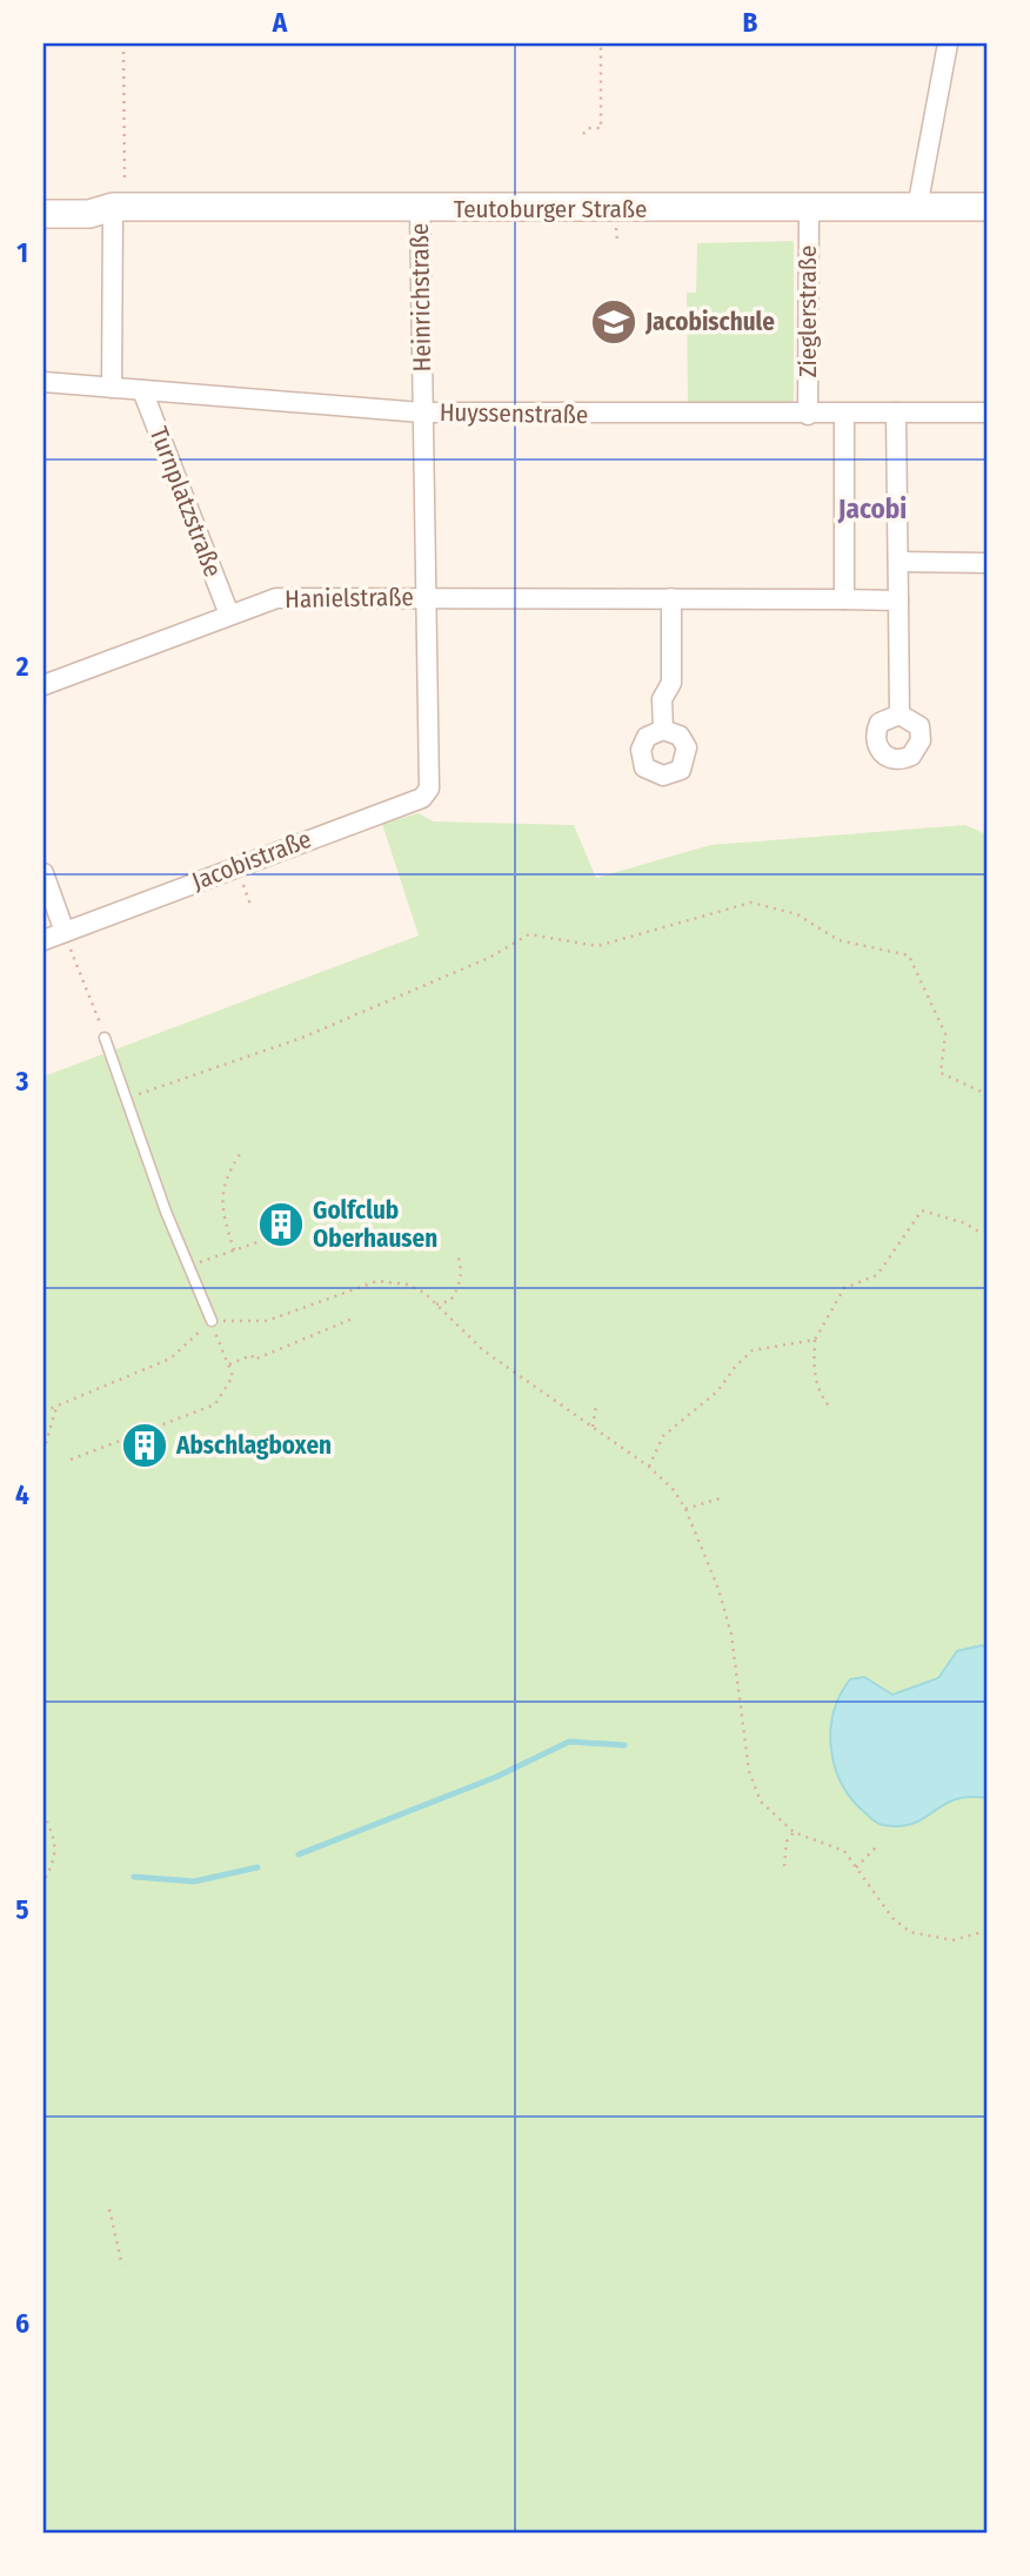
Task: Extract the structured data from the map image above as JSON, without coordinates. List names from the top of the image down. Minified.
{"streets":{"main road":["Teutoburger Straße"],"street":["Heinrichstraße","Zieglerstraße","Huyssenstraße","Turnplatzstraße","Hanielstraße","Jacobistraße"]},"crossings":[["Teutoburger Straße","Heinrichstraße"],["Teutoburger Straße","Zieglerstraße"],["Heinrichstraße","Huyssenstraße"],["Heinrichstraße","Hanielstraße"],["Heinrichstraße","Jacobistraße"],["Zieglerstraße","Huyssenstraße"],["Huyssenstraße","Turnplatzstraße"],["Turnplatzstraße","Hanielstraße"]],"districts":["Jacobi"],"places":{"school or university":["Jacobischule"],"building":["Golfclub Oberhausen","Abschlagboxen"]},"grid":{"columns":["A","B"],"rows":["1","2","3","4","5","6"]}}
